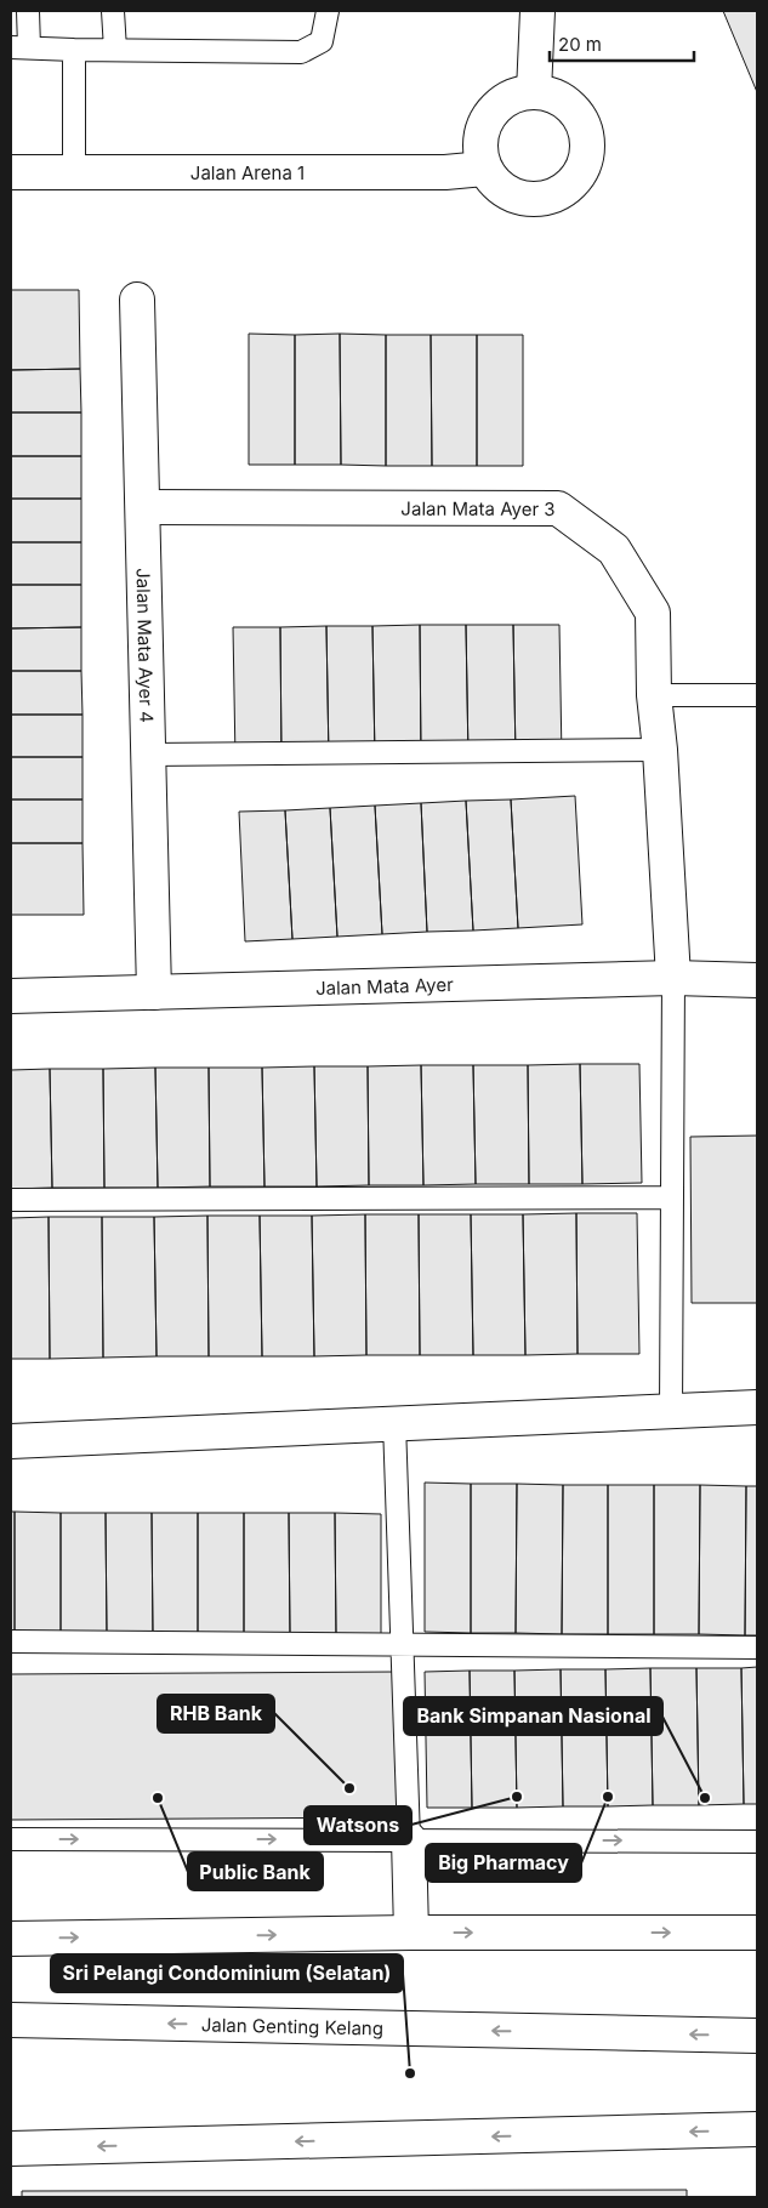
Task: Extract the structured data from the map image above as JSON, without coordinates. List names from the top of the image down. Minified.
{"streets":{"street":["Jalan Arena 1","Jalan Mata Ayer 3","Jalan Mata Ayer 4","Jalan Mata Ayer","Jalan Genting Kelang"]},"crossings":[["Jalan Mata Ayer 3","Jalan Mata Ayer 4"],["Jalan Mata Ayer 3","Jalan Mata Ayer"],["Jalan Mata Ayer 4","Jalan Mata Ayer"]],"places":["RHB Bank","Watsons","Big Pharmacy","Public Bank","Bank Simpanan Nasional","Sri Pelangi Condominium (Selatan)"],"scale_bar":"20 m"}
